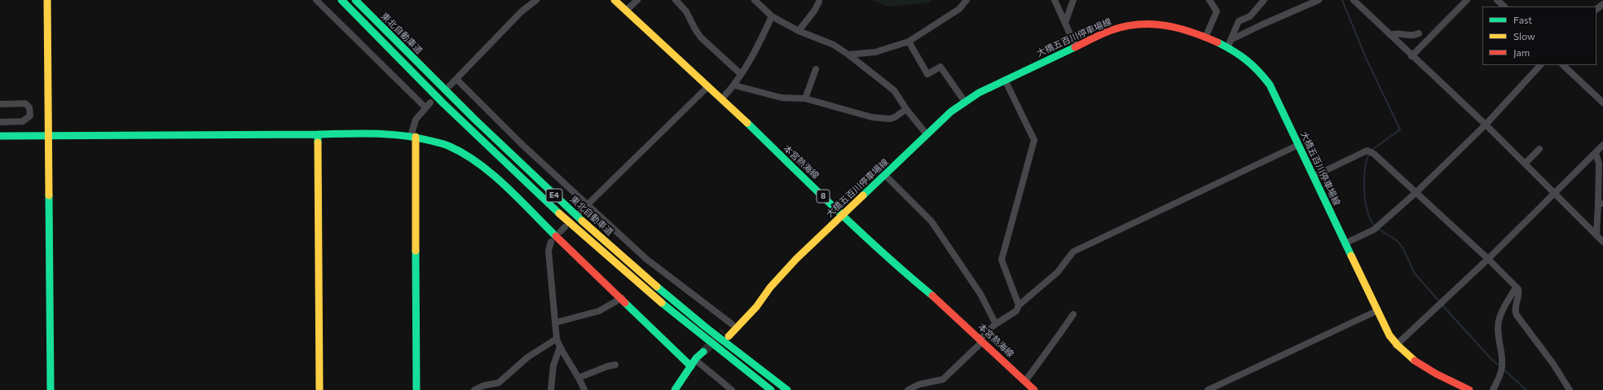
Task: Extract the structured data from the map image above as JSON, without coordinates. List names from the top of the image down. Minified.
{"streets":{"main road":["東北自動車道","大橋五百川停車場線","本宮熱海線","E4","8"]},"crossings":[["大橋五百川停車場線","本宮熱海線"]],"legend":["Fast","Slow","Jam"]}
